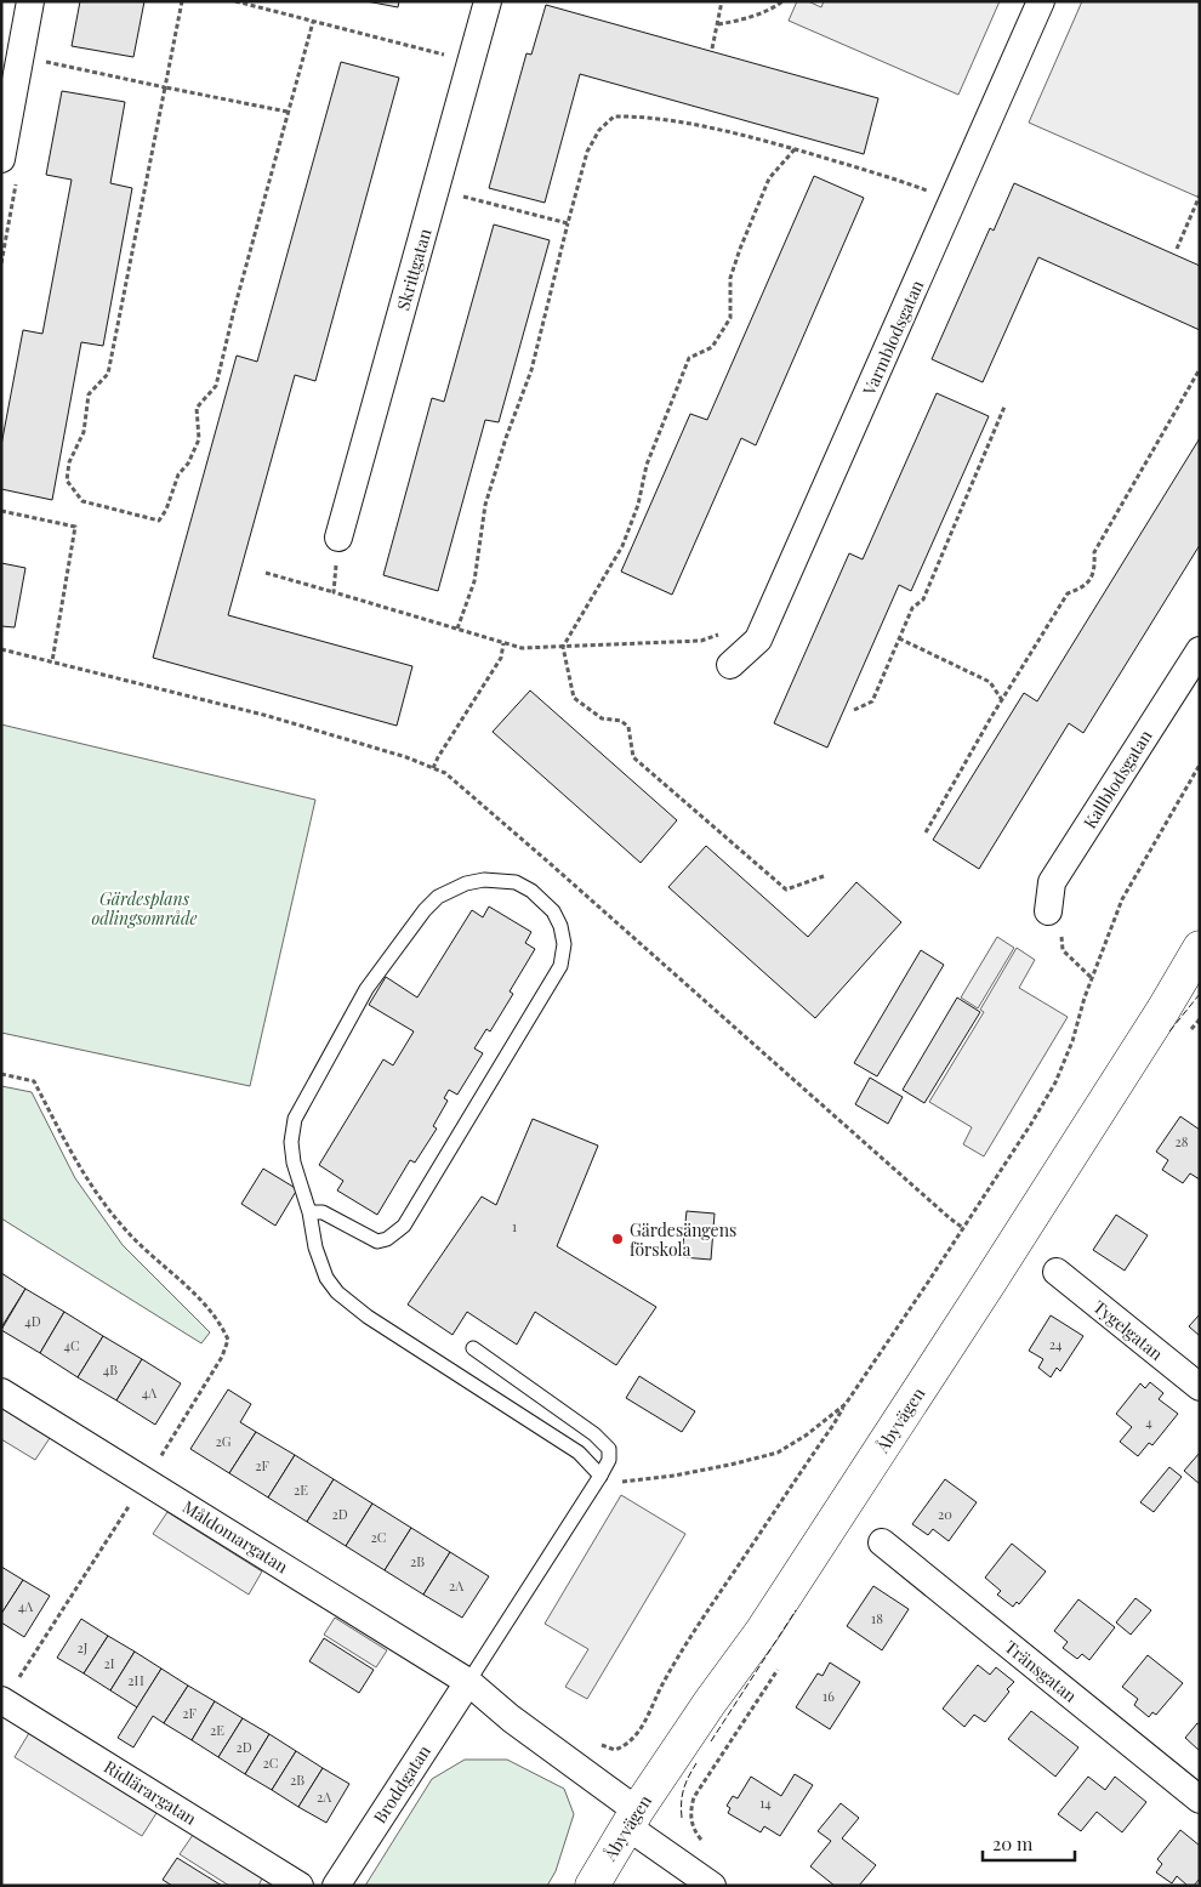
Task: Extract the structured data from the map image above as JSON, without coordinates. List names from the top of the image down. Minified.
{"streets":{"street":["Skrittgatan","Varmblodsgatan","Kallblodsgatan","Tygelgatan","Åbyvägen","Måldomargatan","Tränsgatan","Broddgatan","Ridlärargatan"]},"crossings":[["Åbyvägen","Måldomargatan"],["Måldomargatan","Broddgatan"]],"parks":["Gärdesplans odlingsområde"],"places":["Gärdesängens förskola"],"house_numbers":["28","1","4D","24","4C","4B","4A","4","2G","2F","2E","2D","20","2C","2B","2A","4A","18","2J","2I","2H","16","2F","2E","2D","2C","2B","2A","14"],"scale_bar":"20 m"}
